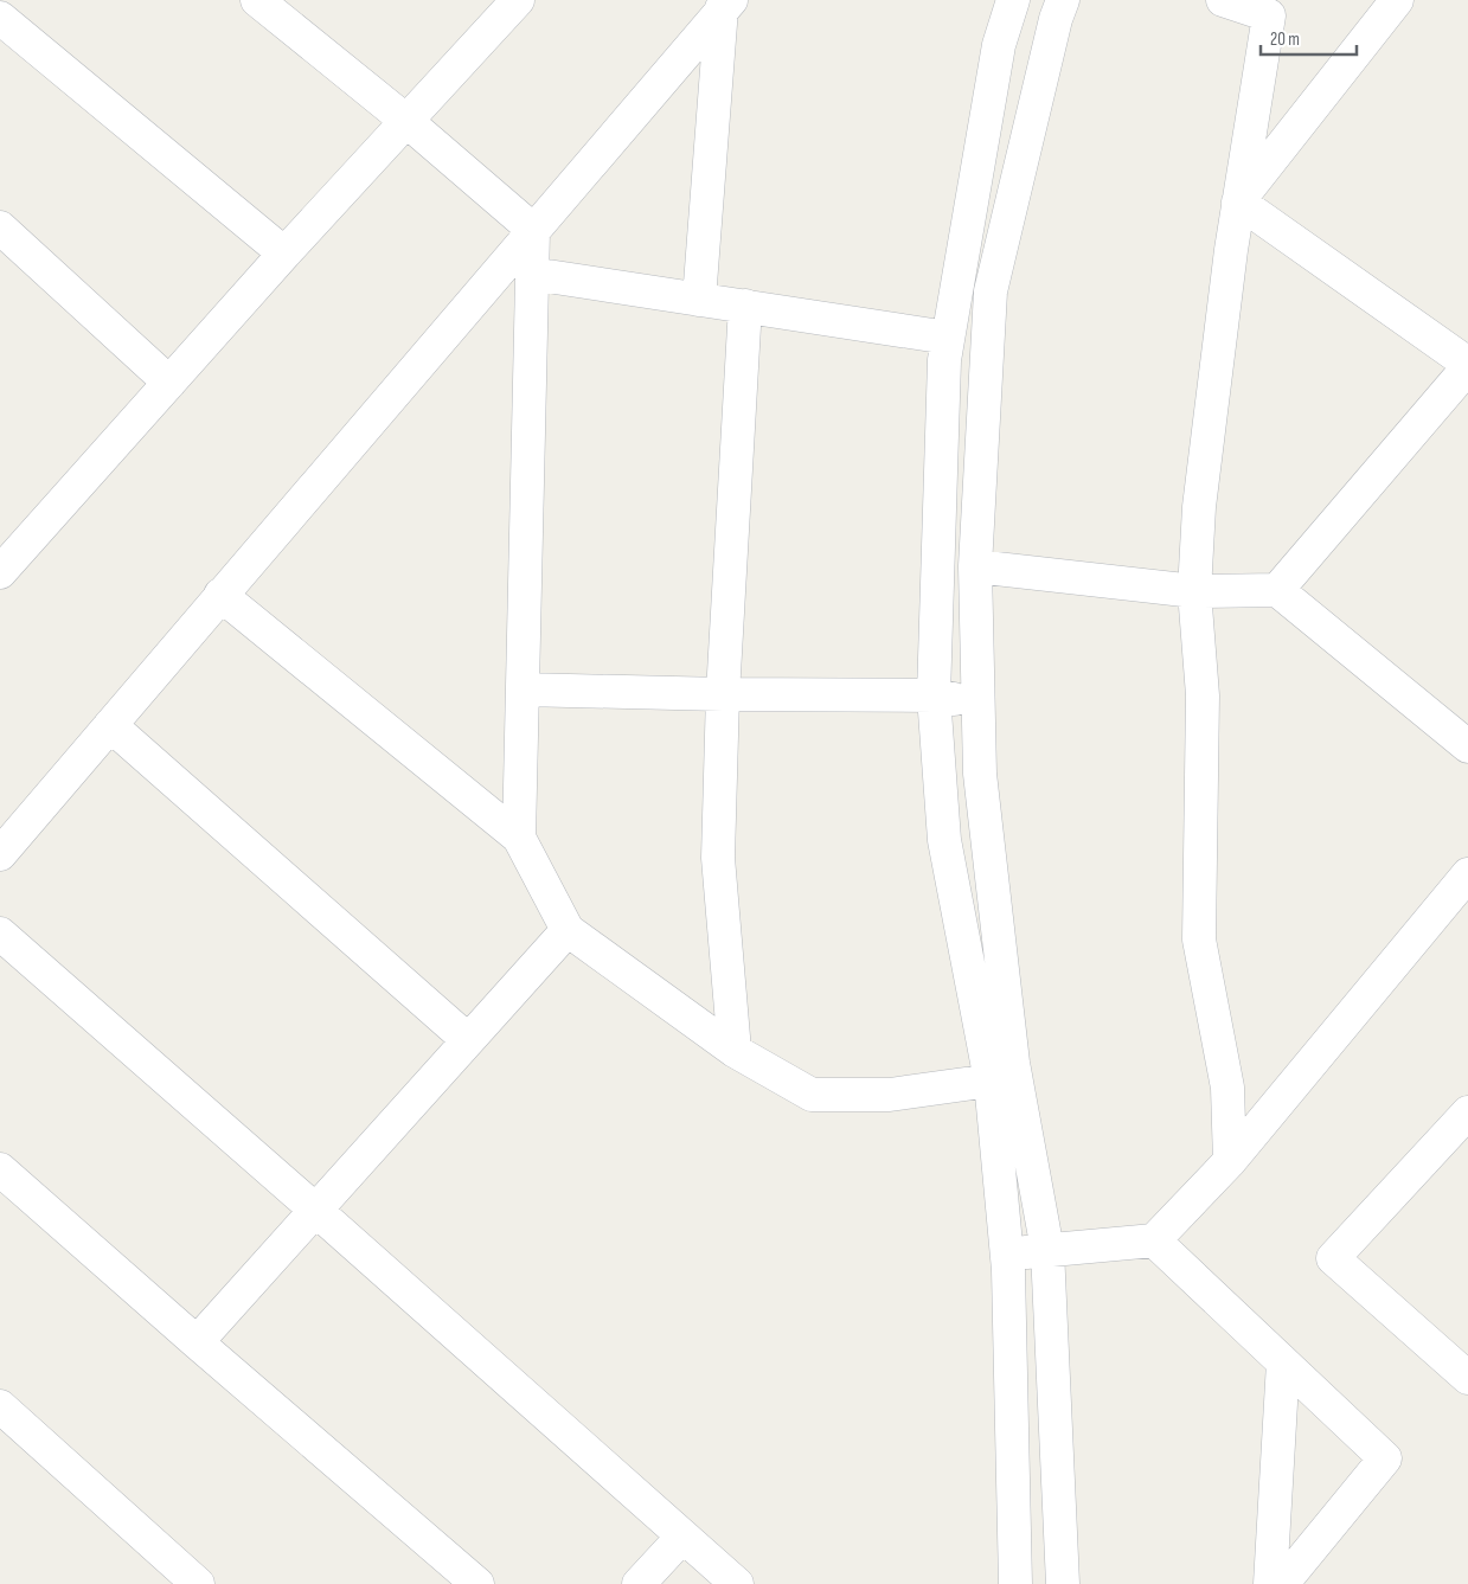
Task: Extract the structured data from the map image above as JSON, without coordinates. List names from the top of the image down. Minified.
{"scale_bar":"20 m"}
